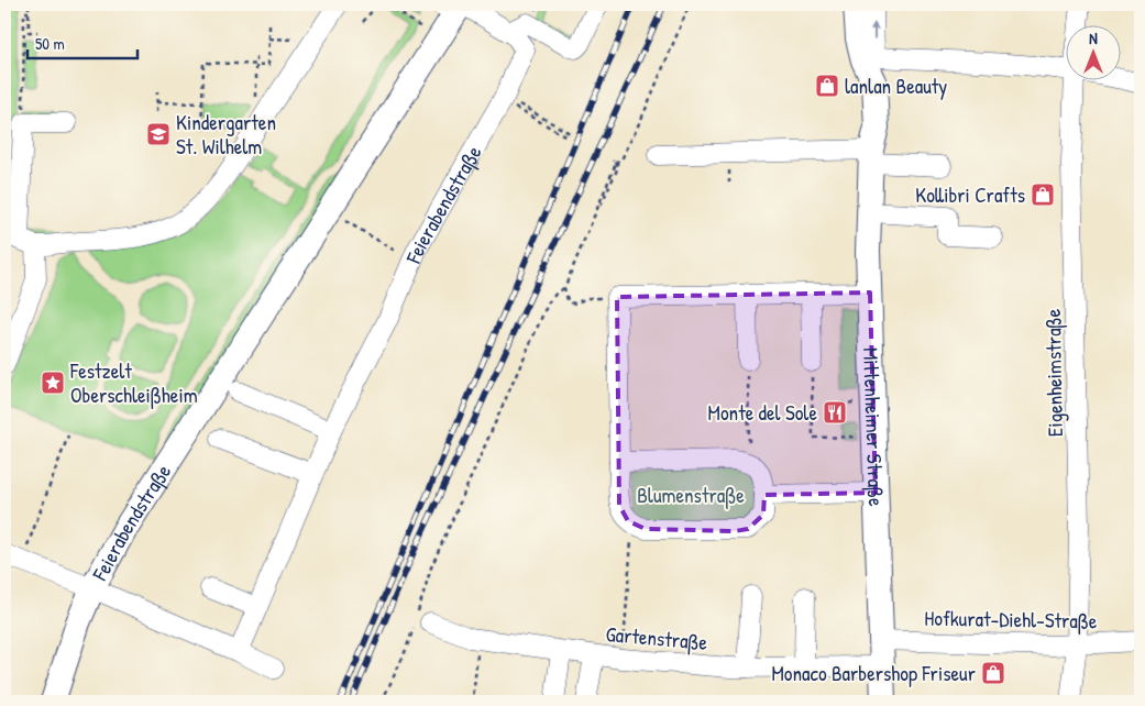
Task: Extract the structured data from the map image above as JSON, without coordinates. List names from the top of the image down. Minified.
{"streets":{"main road":["Feierabendstraße","Mittenheimer Straße"],"street":["Eigenheimstraße","Hofkurat-Diehl-Straße","Gartenstraße"]},"crossings":[["Eigenheimstraße","Hofkurat-Diehl-Straße"],["Mittenheimer Straße","Hofkurat-Diehl-Straße"],["Mittenheimer Straße","Gartenstraße"]],"parks":["Blumenstraße"],"places":{"shop":["lanlan Beauty","Kollibri Crafts","Monaco Barbershop Friseur"],"school or university":["Kindergarten St. Wilhelm"],"place":["Festzelt Oberschleißheim"],"restaurant":["Monte del Sole"]},"scale_bar":"50 m","north":"top"}
